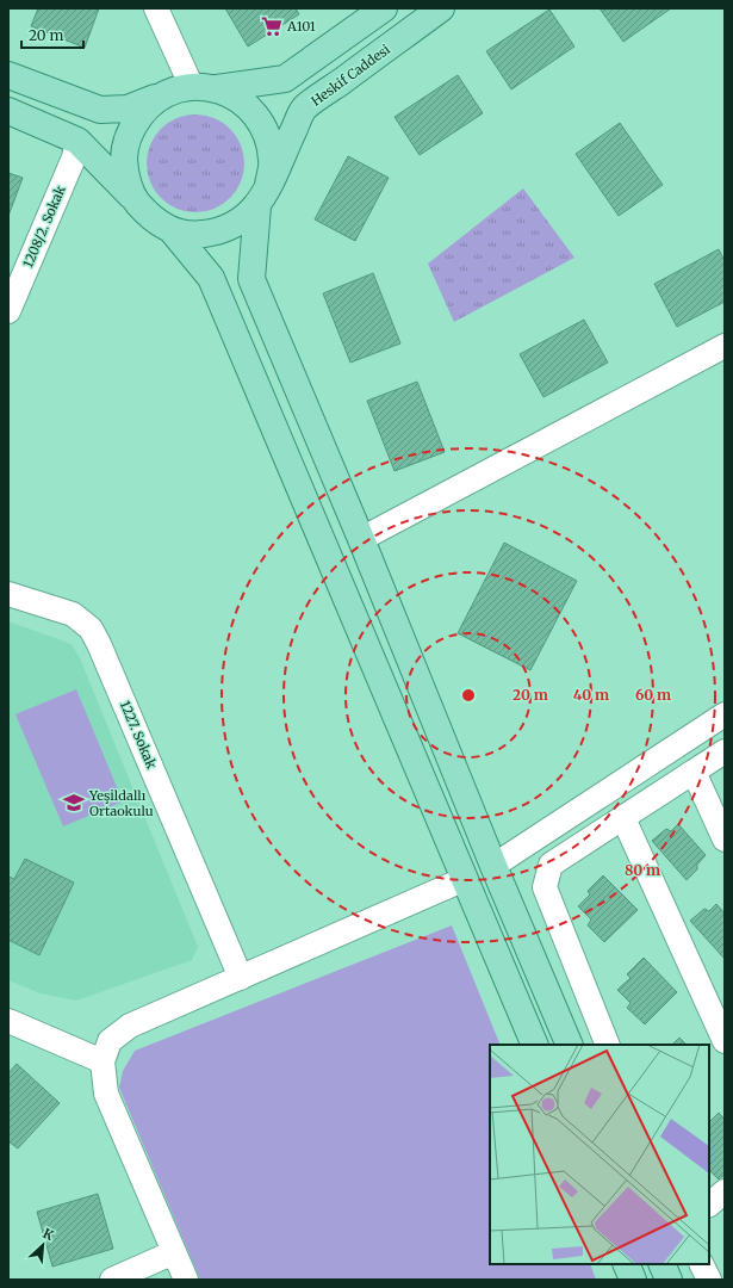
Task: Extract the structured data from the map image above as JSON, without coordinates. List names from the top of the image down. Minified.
{"streets":{"main road":["Heskif Caddesi"],"street":["1208/2. Sokak","1227. Sokak"]},"places":{"supermarket":["A101"],"school or university":["Yeşildallı Ortaokulu"]},"scale_bar":"20 m","north":"top right","rings":["20 m","40 m","60 m","80 m"]}
